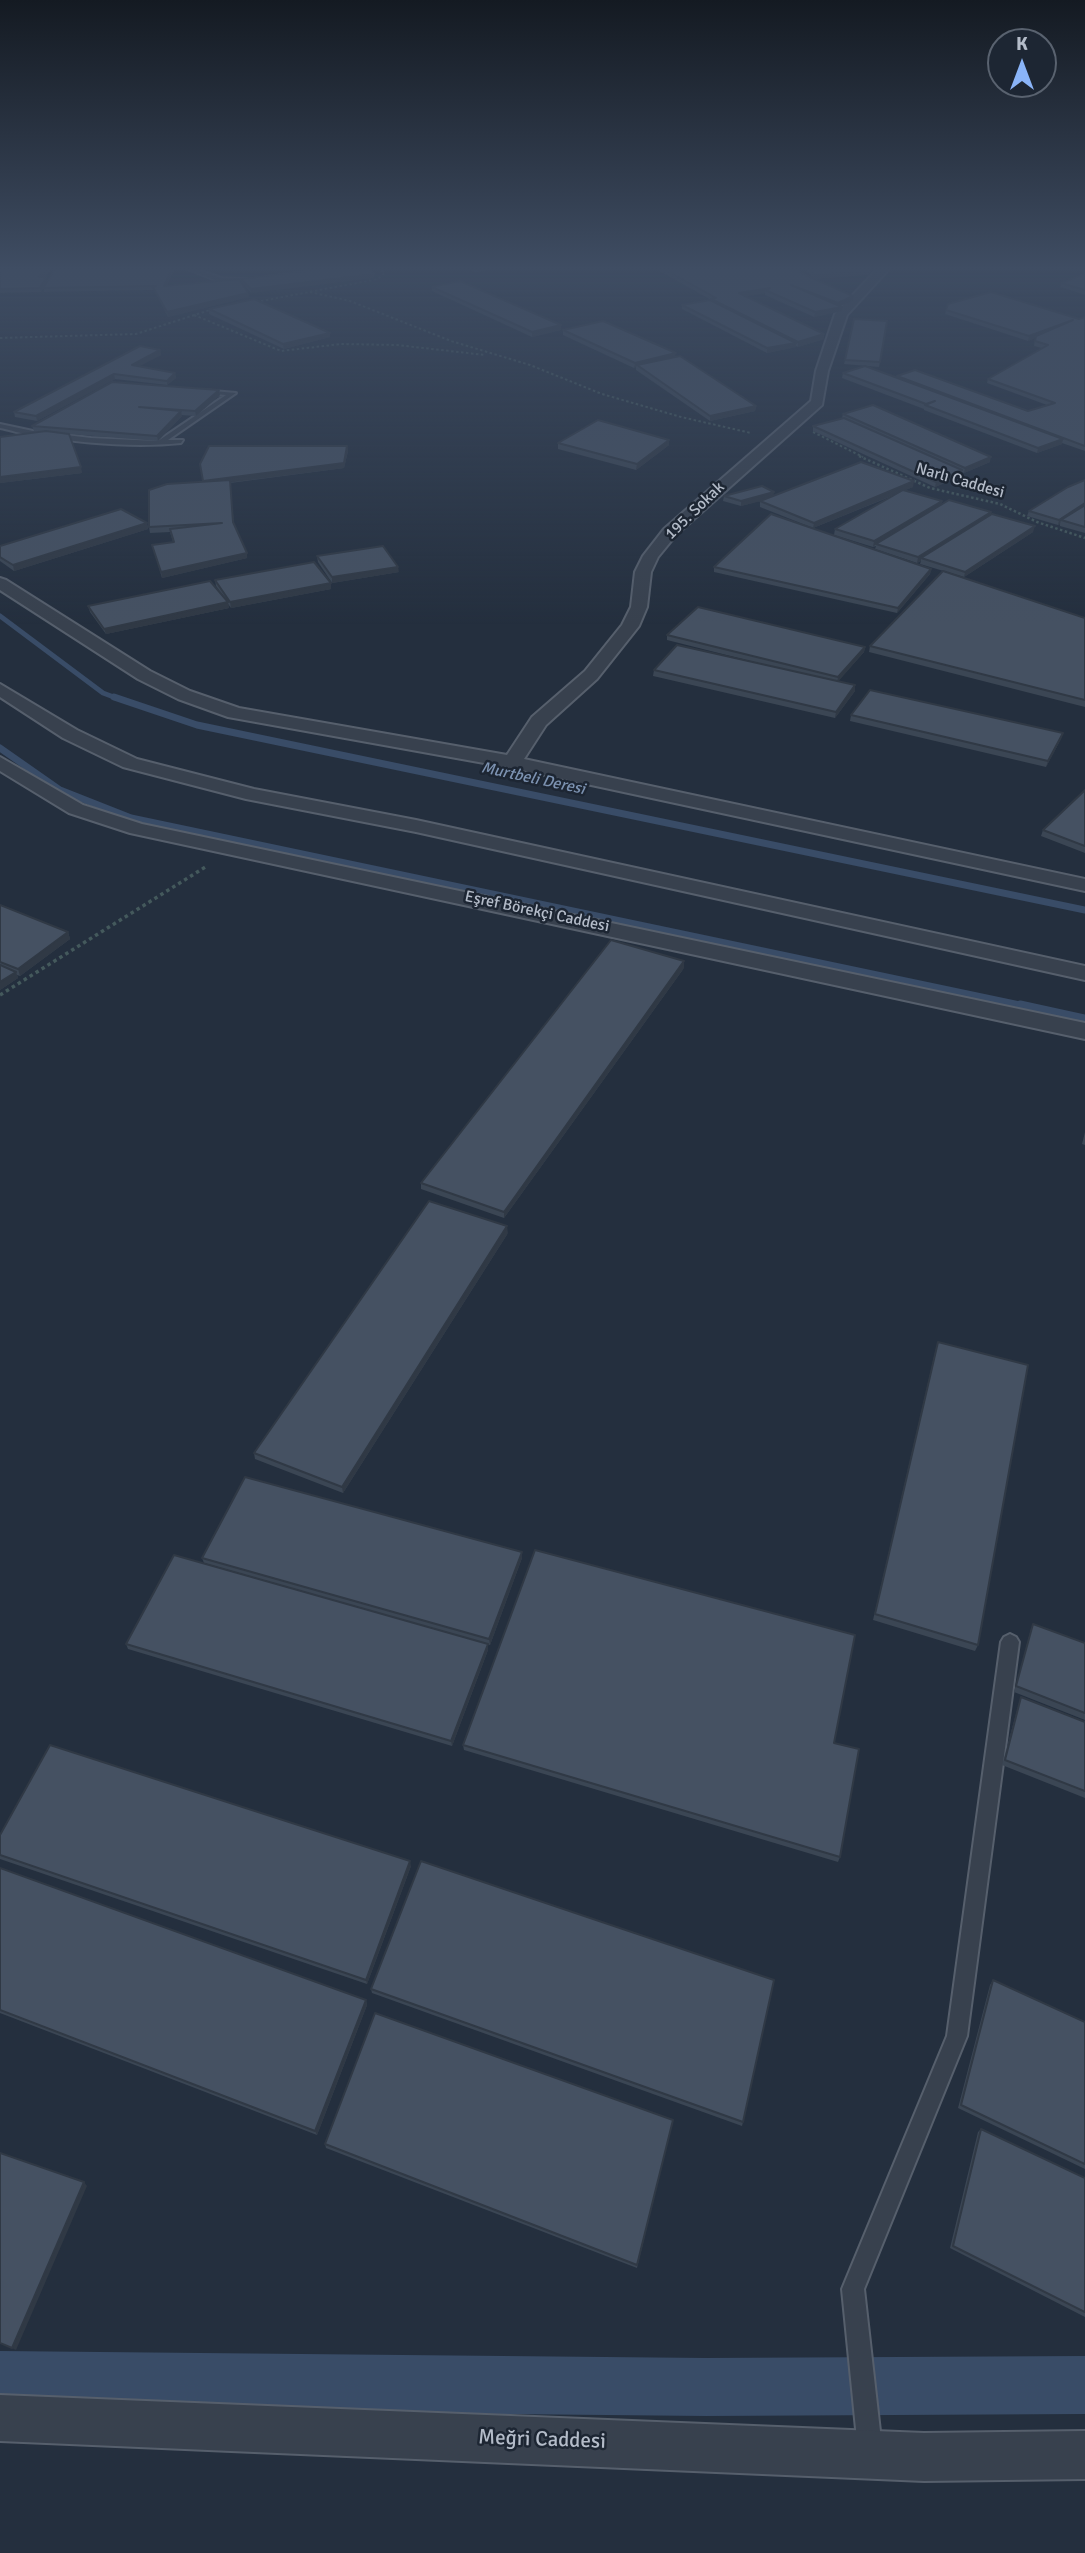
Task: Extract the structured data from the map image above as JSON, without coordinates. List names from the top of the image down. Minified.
{"streets":{"street":["195. Sokak","Eşref Börekçi Caddesi","Meğri Caddesi"],"path":["Narlı Caddesi"]},"crossings":[["Narlı Caddesi","195. Sokak"]],"water":["Murtbeli Deresi"],"north":"top"}
